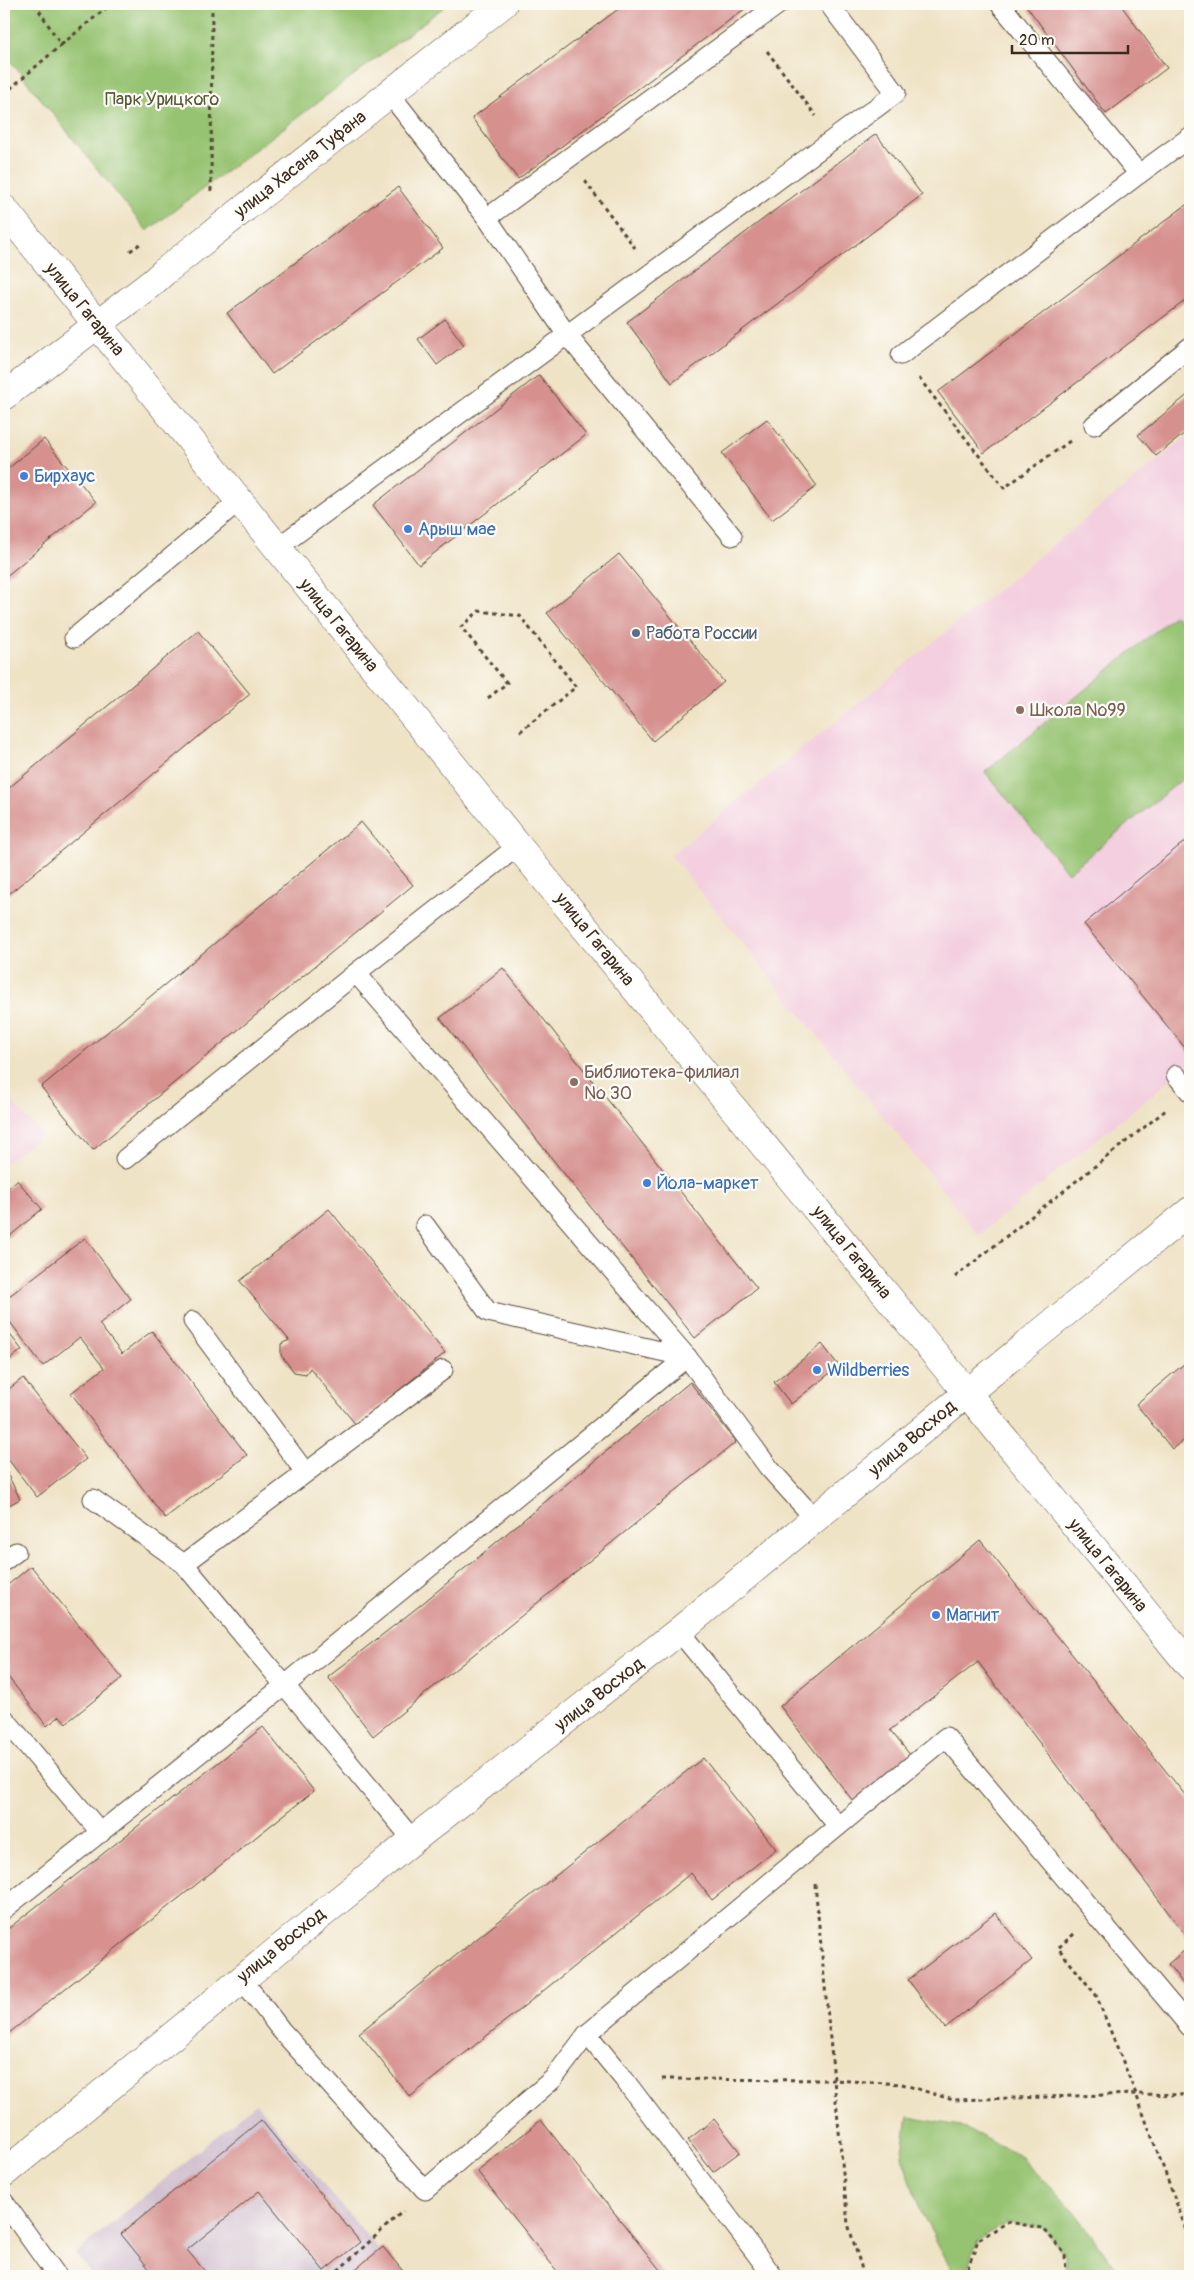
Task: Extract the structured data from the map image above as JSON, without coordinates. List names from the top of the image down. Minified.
{"streets":{"street":["улица Хасана Туфана","улица Гагарина","улица Восход"]},"crossings":[["улица Хасана Туфана","улица Гагарина"],["улица Гагарина","улица Восход"]],"parks":["Парк Урицкого"],"places":["Бирхаус","Арыш мае","Работа России","Школа №99","Библиотека-филиал № 30","Йола-маркет","Wildberries","Магнит"],"scale_bar":"20 m"}
